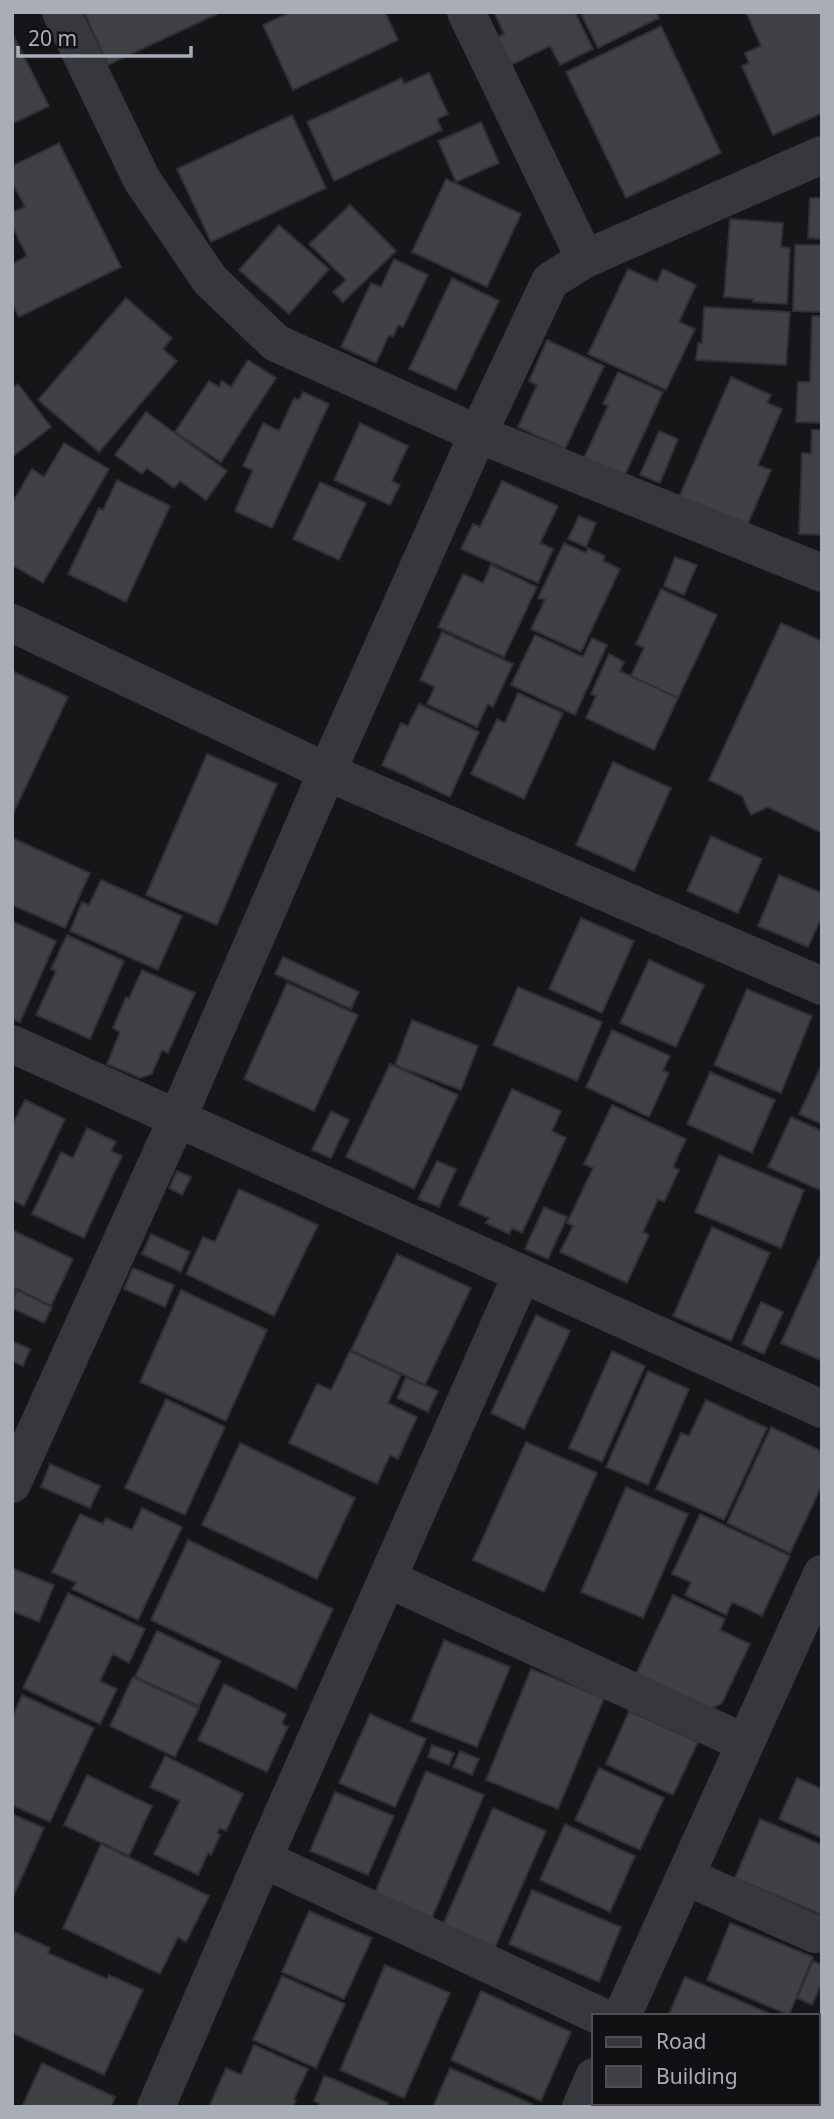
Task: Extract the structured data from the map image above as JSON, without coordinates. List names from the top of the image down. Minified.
{"legend":["Road","Building"],"scale_bar":"20 m"}
